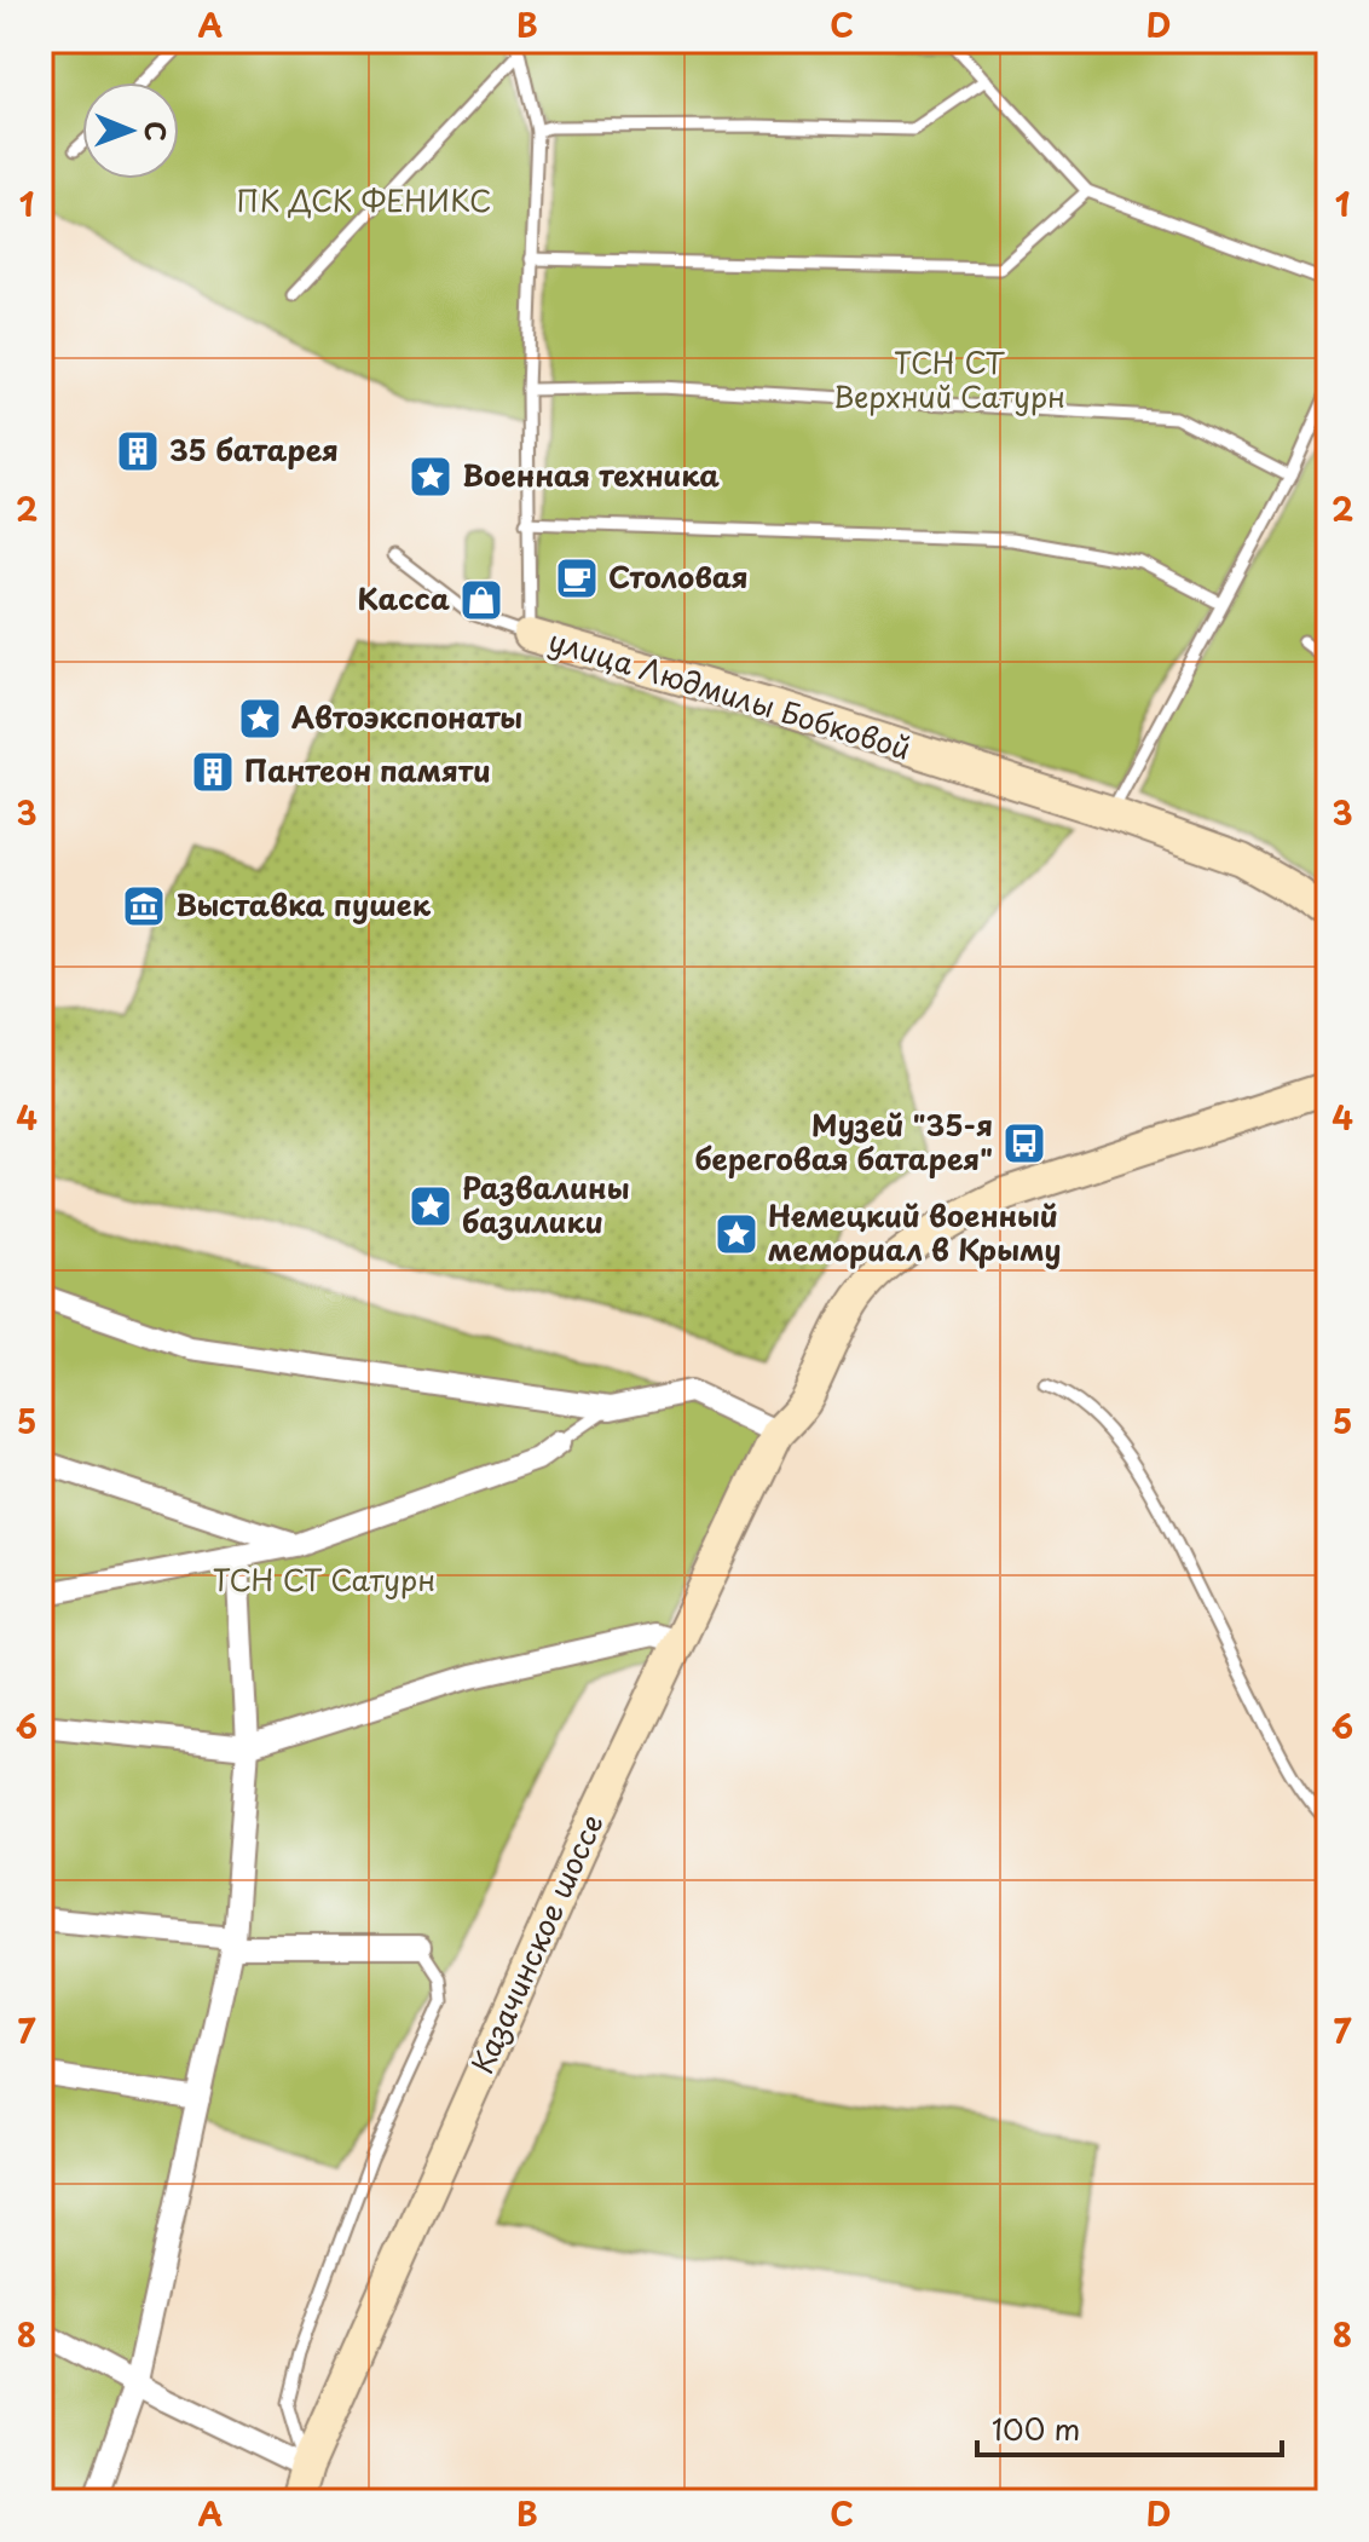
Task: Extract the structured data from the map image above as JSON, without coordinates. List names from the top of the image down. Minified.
{"streets":{"main road":["улица Людмилы Бобковой","Казачинское шоссе"]},"parks":["ПК ДСК ФЕНИКС","ТСН СТ Верхний Сатурн","ТСН СТ Сатурн"],"places":{"building":["35 батарея","Пантеон памяти"],"place":["Военная техника","Автоэкспонаты","Развалины базилики","Немецкий военный мемориал в Крыму"],"cafe":["Столовая"],"shop":["Касса"],"museum":["Выставка пушек"],"bus stop":["Музей \"35-я береговая батарея\""]},"scale_bar":"100 m","north":"right","grid":{"columns":["A","B","C","D"],"rows":["1","2","3","4","5","6","7","8"]}}
